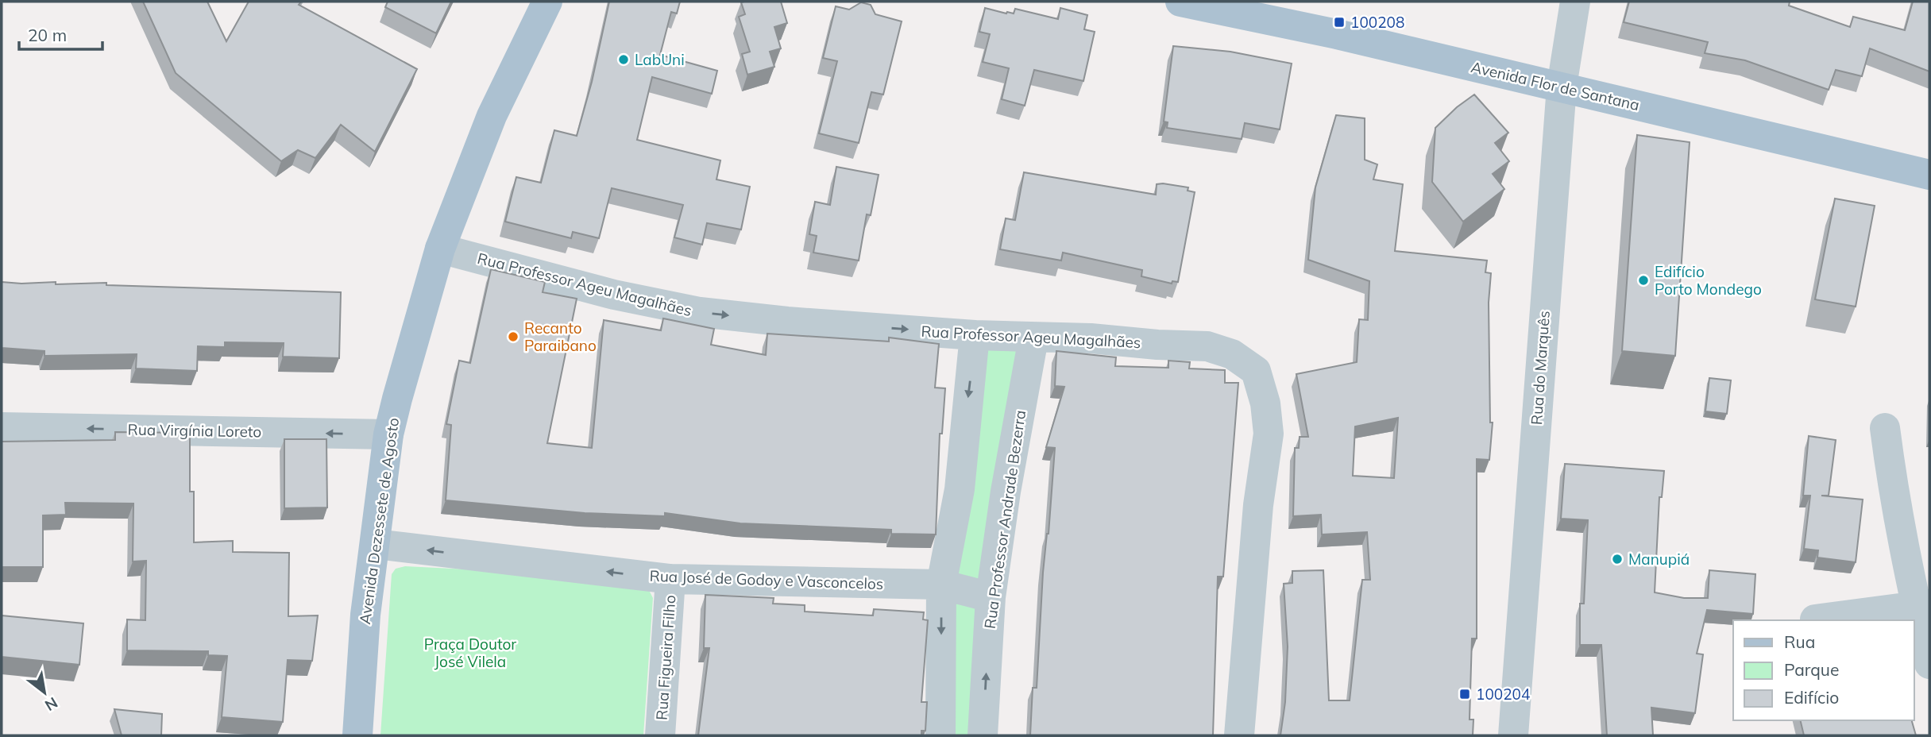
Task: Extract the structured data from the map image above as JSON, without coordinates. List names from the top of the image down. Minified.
{"streets":{"main road":["Avenida Flor de Santana","Avenida Dezessete de Agosto"],"street":["Rua Professor Ageu Magalhães","Rua do Marquês","Rua Virgínia Loreto","Rua Professor Andrade Bezerra","Rua José de Godoy e Vasconcelos","Rua Figueira Filho"]},"crossings":[["Avenida Flor de Santana","Rua do Marquês"],["Rua Professor Ageu Magalhães","Rua Professor Andrade Bezerra"],["Rua Professor Ageu Magalhães","Avenida Dezessete de Agosto"],["Rua Virgínia Loreto","Avenida Dezessete de Agosto"],["Rua Professor Andrade Bezerra","Rua José de Godoy e Vasconcelos"],["Avenida Dezessete de Agosto","Rua José de Godoy e Vasconcelos"],["Rua José de Godoy e Vasconcelos","Rua Figueira Filho"]],"one_way":["Rua Professor Ageu Magalhães","Rua Virgínia Loreto","Rua José de Godoy e Vasconcelos"],"parks":["Praça Doutor José Vilela"],"places":{"transit":["100208","100204"],"other":["LabUni","Edifício Porto Mondego","Recanto Paraibano","Manupiá"]},"legend":["Rua","Parque","Edifício"],"scale_bar":"20 m","north":"bottom right"}
